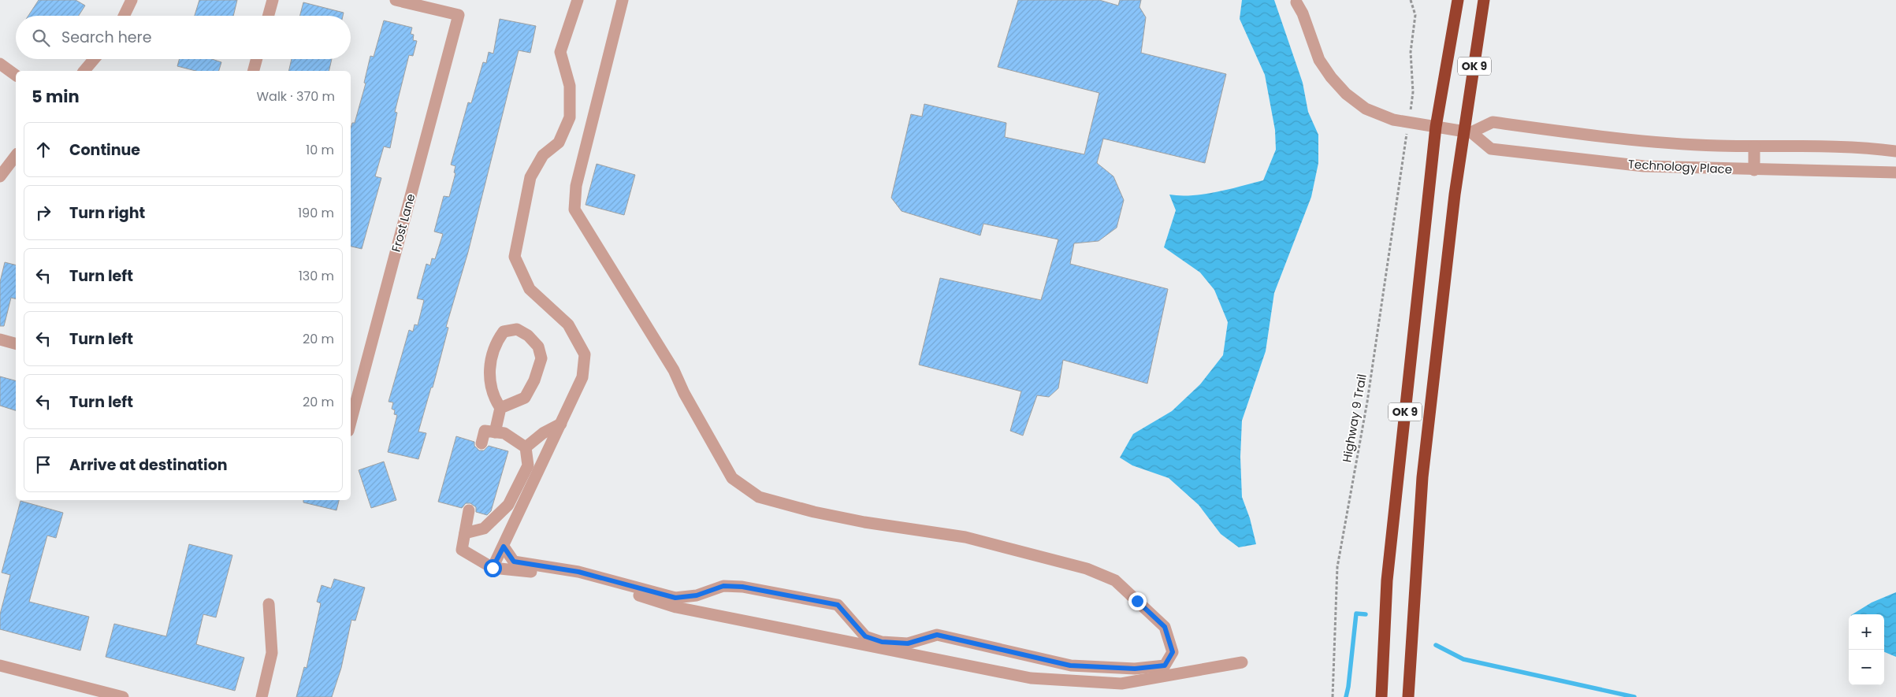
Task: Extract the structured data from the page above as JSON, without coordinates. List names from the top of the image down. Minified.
{"streets":{"highway":["OK 9"],"street":["Technology Place","Frost Lane"],"path":["Highway 9 Trail"]},"crossings":[["OK 9","Technology Place"]],"page":{"search":"Search here","heading":["5 min","Walk · 370 m"],"list":[["Continue","10 m"],["Turn right","190 m"],["Turn left","130 m"],["Turn left","20 m"],["Turn left","20 m"],"Arrive at destination"],"map_buttons":["+","−"]}}
